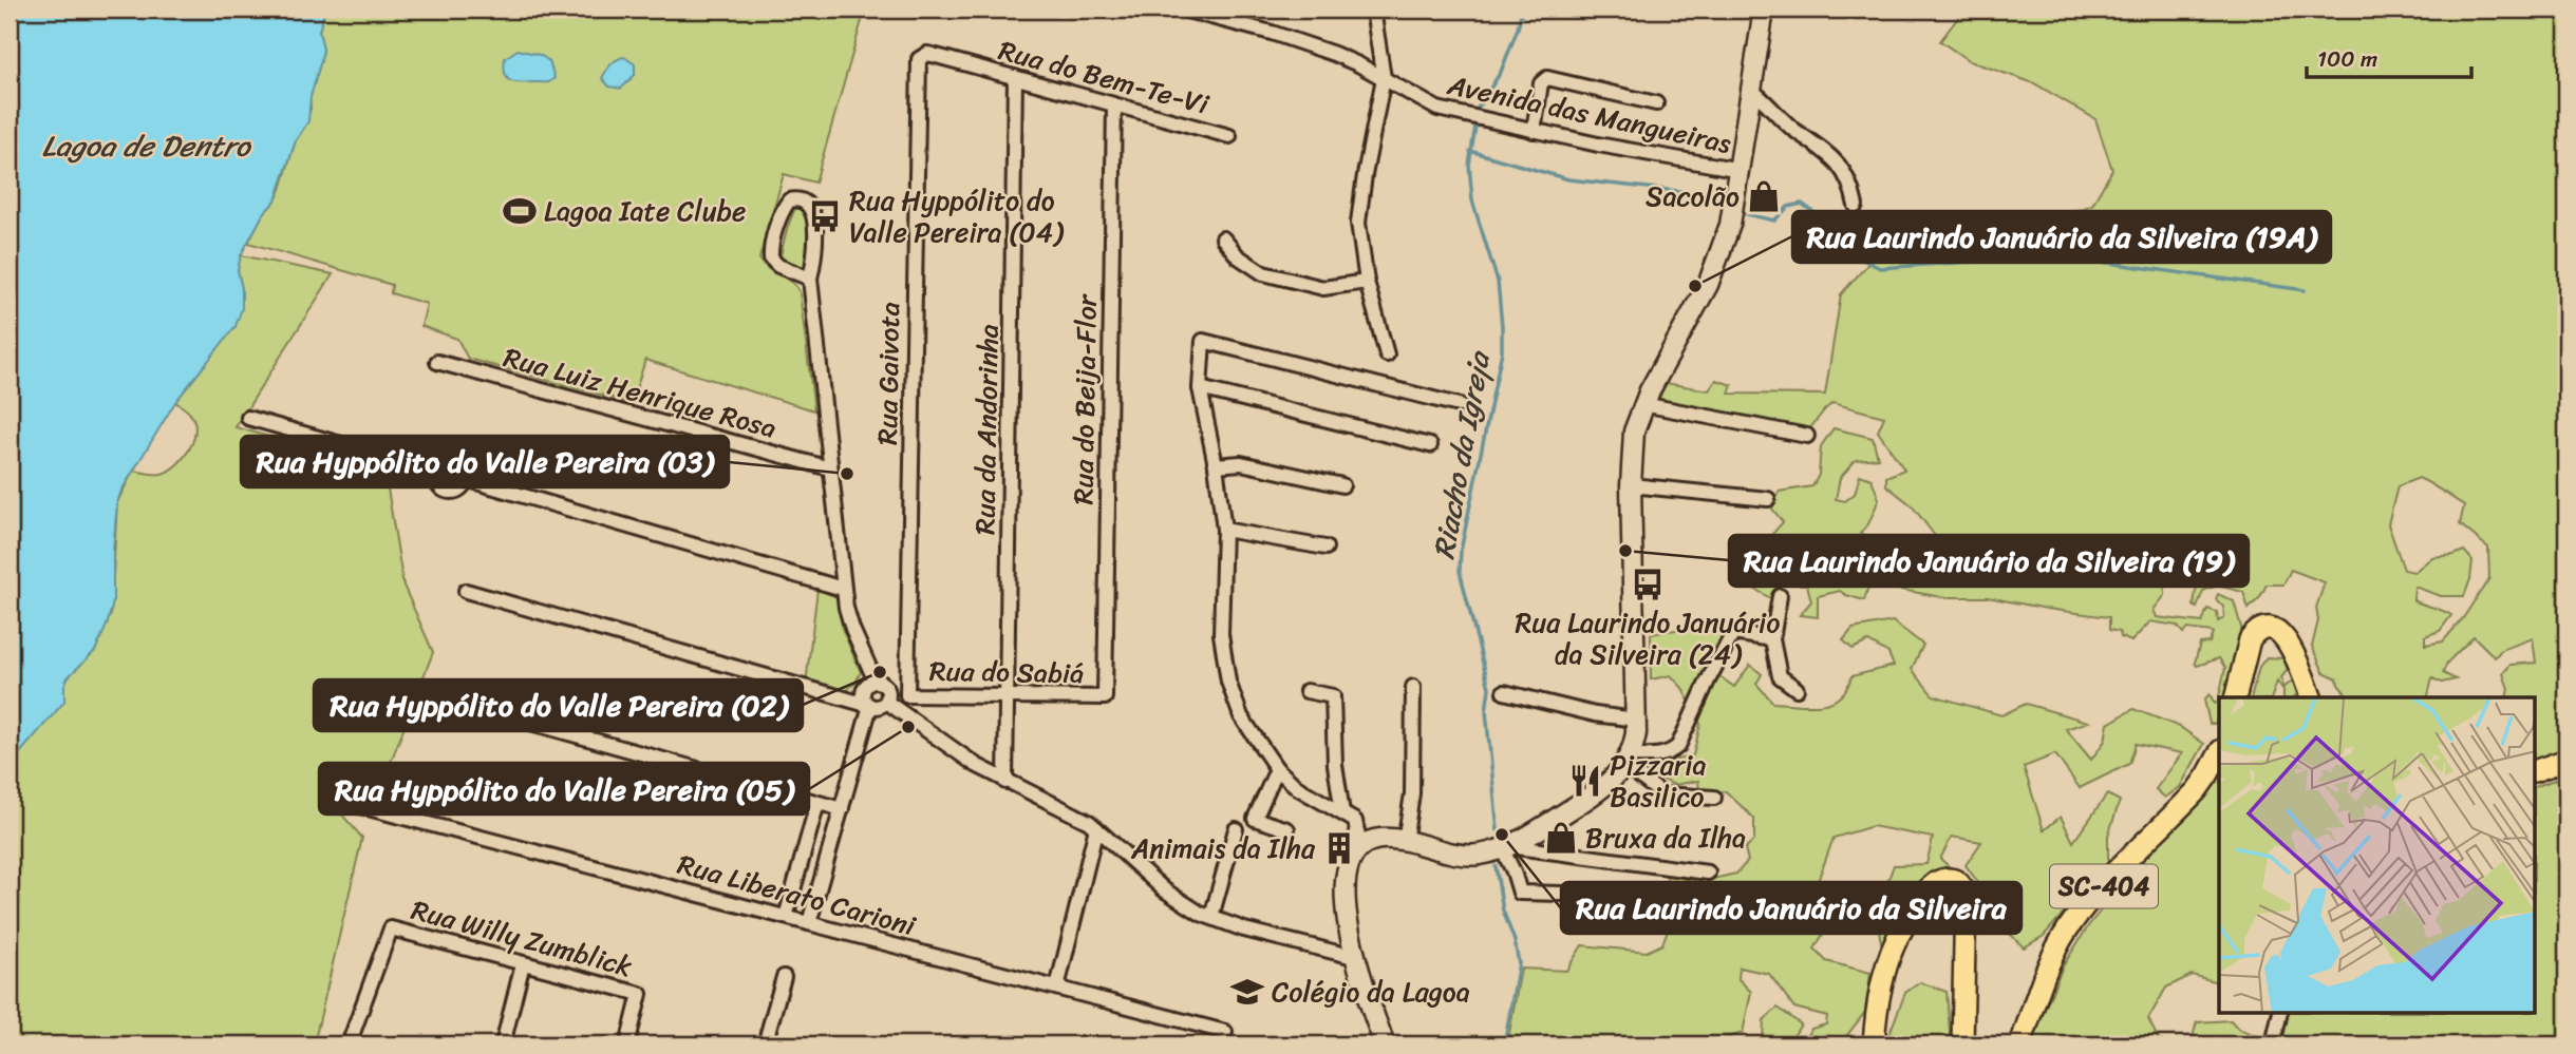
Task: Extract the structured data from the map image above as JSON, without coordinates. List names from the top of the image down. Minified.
{"streets":{"main road":["SC-404"],"street":["Rua do Bem-Te-Vi","Avenida das Mangueiras","Rua Gaivota","Rua Luiz Henrique Rosa","Rua do Beija-Flor","Rua da Andorinha","Rua do Sabiá","Rua Liberato Carioni","Rua Willy Zumblick"]},"crossings":[["Rua do Bem-Te-Vi","Rua Gaivota"],["Rua do Bem-Te-Vi","Rua do Beija-Flor"],["Rua do Bem-Te-Vi","Rua da Andorinha"],["Rua Gaivota","Rua do Sabiá"],["Rua do Beija-Flor","Rua do Sabiá"],["Rua da Andorinha","Rua do Sabiá"]],"water":["Lagoa de Dentro","Riacho da Igreja"],"places":{"shop":["Sacolão","Bruxa da Ilha"],"sports":["Lagoa Iate Clube"],"bus stop":["Rua Hyppólito do Valle Pereira (04)","Rua Laurindo Januário da Silveira (24)"],"other":["Rua Laurindo Januário da Silveira (19A)","Rua Hyppólito do Valle Pereira (03)","Rua Laurindo Januário da Silveira (19)","Rua Hyppólito do Valle Pereira (02)","Rua Hyppólito do Valle Pereira (05)","Rua Laurindo Januário da Silveira"],"restaurant":["Pizzaria Basilico"],"building":["Animais da Ilha"],"school or university":["Colégio da Lagoa"]},"scale_bar":"100 m"}
